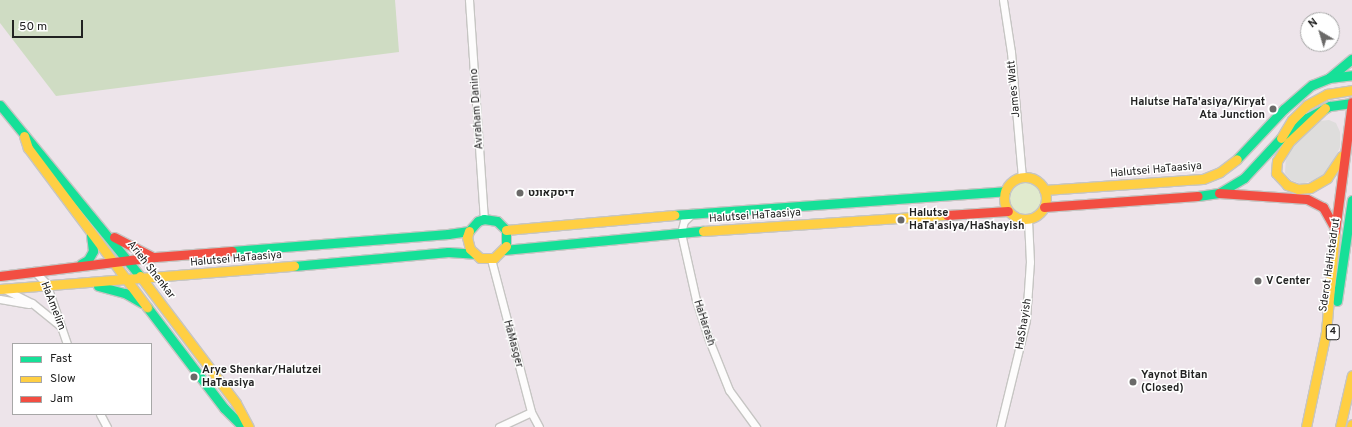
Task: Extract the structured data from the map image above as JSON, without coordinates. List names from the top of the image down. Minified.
{"streets":{"main road":["Halutsei HaTaasiya","Sderot HaHistadrut","Arieh Shenkar","4"],"street":["James Watt","Avraham Danino","HaAmelim","HaHarash","HaShayish","HaMasger"]},"crossings":[["James Watt","Halutsei HaTaasiya"],["James Watt","HaShayish"],["Avraham Danino","Halutsei HaTaasiya"],["Avraham Danino","HaMasger"],["Halutsei HaTaasiya","Arieh Shenkar"],["Halutsei HaTaasiya","HaAmelim"],["Halutsei HaTaasiya","HaHarash"],["Halutsei HaTaasiya","HaShayish"],["Halutsei HaTaasiya","HaMasger"]],"places":["Halutse HaTa'asiya/Kiryat Ata Junction","דיסקאונט","Halutse HaTa'asiya/HaShayish","V Center","Arye Shenkar/Halutzei HaTaasiya","Yaynot Bitan (Closed)"],"legend":["Fast","Slow","Jam"],"scale_bar":"50 m","north":"top left"}
